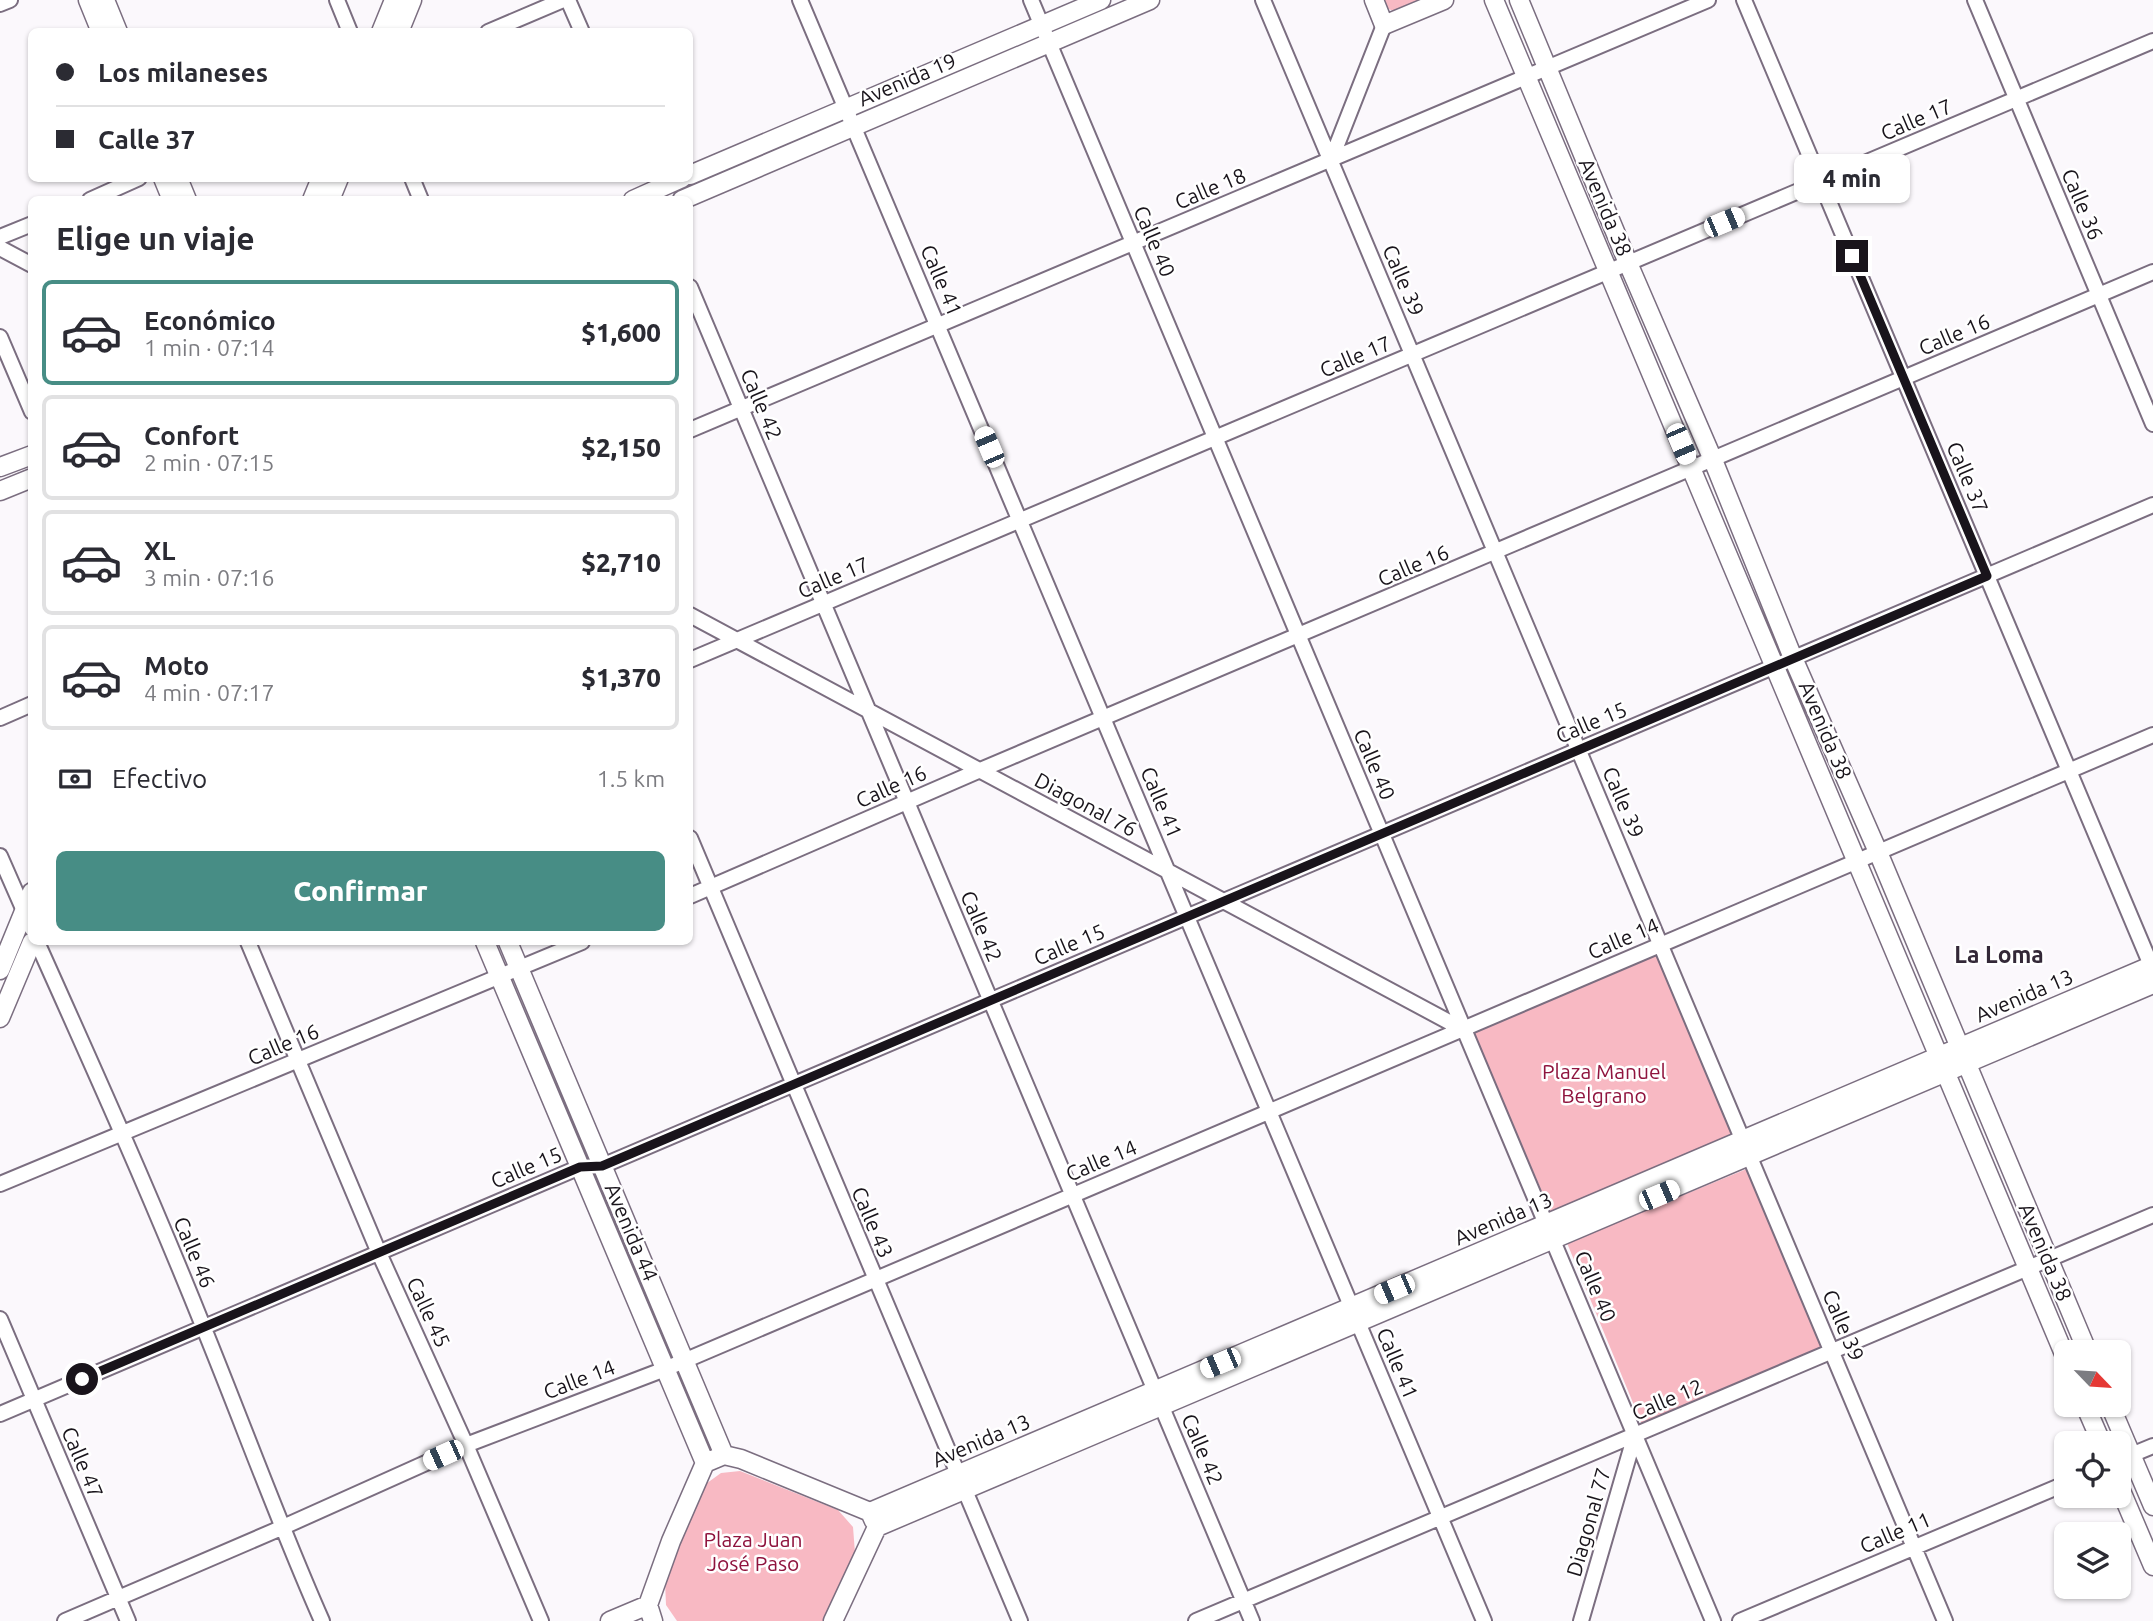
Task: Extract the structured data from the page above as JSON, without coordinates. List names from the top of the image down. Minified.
{"streets":{"main road":["Avenida 19","Avenida 38","Avenida 13","Avenida 44"],"street":["Calle 17","Calle 18","Calle 36","Calle 40","Calle 41","Calle 39","Calle 16","Calle 42","Calle 37","Calle 15","Diagonal 76","Calle 14","Calle 43","Calle 46","Calle 45","Calle 12","Calle 47","Diagonal 77","Calle 11"]},"crossings":[["Avenida 19","Calle 40"],["Avenida 19","Calle 41"],["Calle 17","Calle 36"],["Calle 17","Avenida 38"],["Calle 17","Calle 40"],["Calle 17","Calle 41"],["Calle 17","Calle 39"],["Calle 17","Calle 42"],["Calle 17","Calle 37"],["Calle 17","Diagonal 76"],["Calle 18","Avenida 38"],["Calle 18","Calle 40"],["Calle 18","Calle 41"],["Calle 18","Calle 39"],["Calle 18","Calle 42"],["Calle 36","Calle 16"],["Avenida 38","Calle 16"],["Avenida 38","Calle 15"],["Avenida 38","Calle 14"],["Avenida 38","Avenida 13"],["Avenida 38","Calle 12"],["Calle 40","Calle 16"],["Calle 40","Calle 15"],["Calle 40","Diagonal 76"],["Calle 40","Calle 14"],["Calle 40","Avenida 13"],["Calle 40","Calle 12"],["Calle 40","Diagonal 77"],["Calle 41","Calle 16"],["Calle 41","Calle 15"],["Calle 41","Diagonal 76"],["Calle 41","Calle 14"],["Calle 41","Avenida 13"],["Calle 41","Calle 12"],["Calle 39","Calle 16"],["Calle 39","Calle 15"],["Calle 39","Calle 14"],["Calle 39","Avenida 13"],["Calle 39","Calle 12"],["Calle 39","Calle 11"],["Calle 16","Calle 42"],["Calle 16","Calle 37"],["Calle 16","Diagonal 76"],["Calle 16","Calle 43"],["Calle 16","Avenida 44"],["Calle 16","Calle 46"],["Calle 16","Calle 45"],["Calle 42","Calle 15"],["Calle 42","Diagonal 76"],["Calle 42","Calle 14"],["Calle 42","Avenida 13"],["Calle 42","Calle 12"],["Calle 37","Calle 15"],["Calle 37","Calle 14"],["Calle 37","Avenida 13"],["Calle 15","Diagonal 76"],["Calle 15","Calle 43"],["Calle 15","Avenida 44"],["Calle 15","Calle 46"],["Calle 15","Calle 45"],["Calle 15","Calle 47"],["Diagonal 76","Calle 14"],["Calle 14","Calle 43"],["Calle 14","Avenida 44"],["Calle 14","Calle 46"],["Calle 14","Calle 45"],["Calle 14","Calle 47"],["Avenida 13","Calle 43"],["Calle 12","Diagonal 77"]],"districts":["La Loma"],"parks":["Plaza Manuel Belgrano","Plaza Juan José Paso"],"north":"bottom right","page":{"banner":["Los milaneses","Calle 37"],"bubble":"4 min","heading":"Elige un viaje","list":[{"name":"Económico","note":"1 min · 07:14","value":"$1,600"},{"name":"Confort","note":"2 min · 07:15","value":"$2,150"},{"name":"XL","note":"3 min · 07:16","value":"$2,710"},{"name":"Moto","note":"4 min · 07:17","value":"$1,370"}],"pay":["Efectivo","1.5 km"],"buttons":"Confirmar"}}
